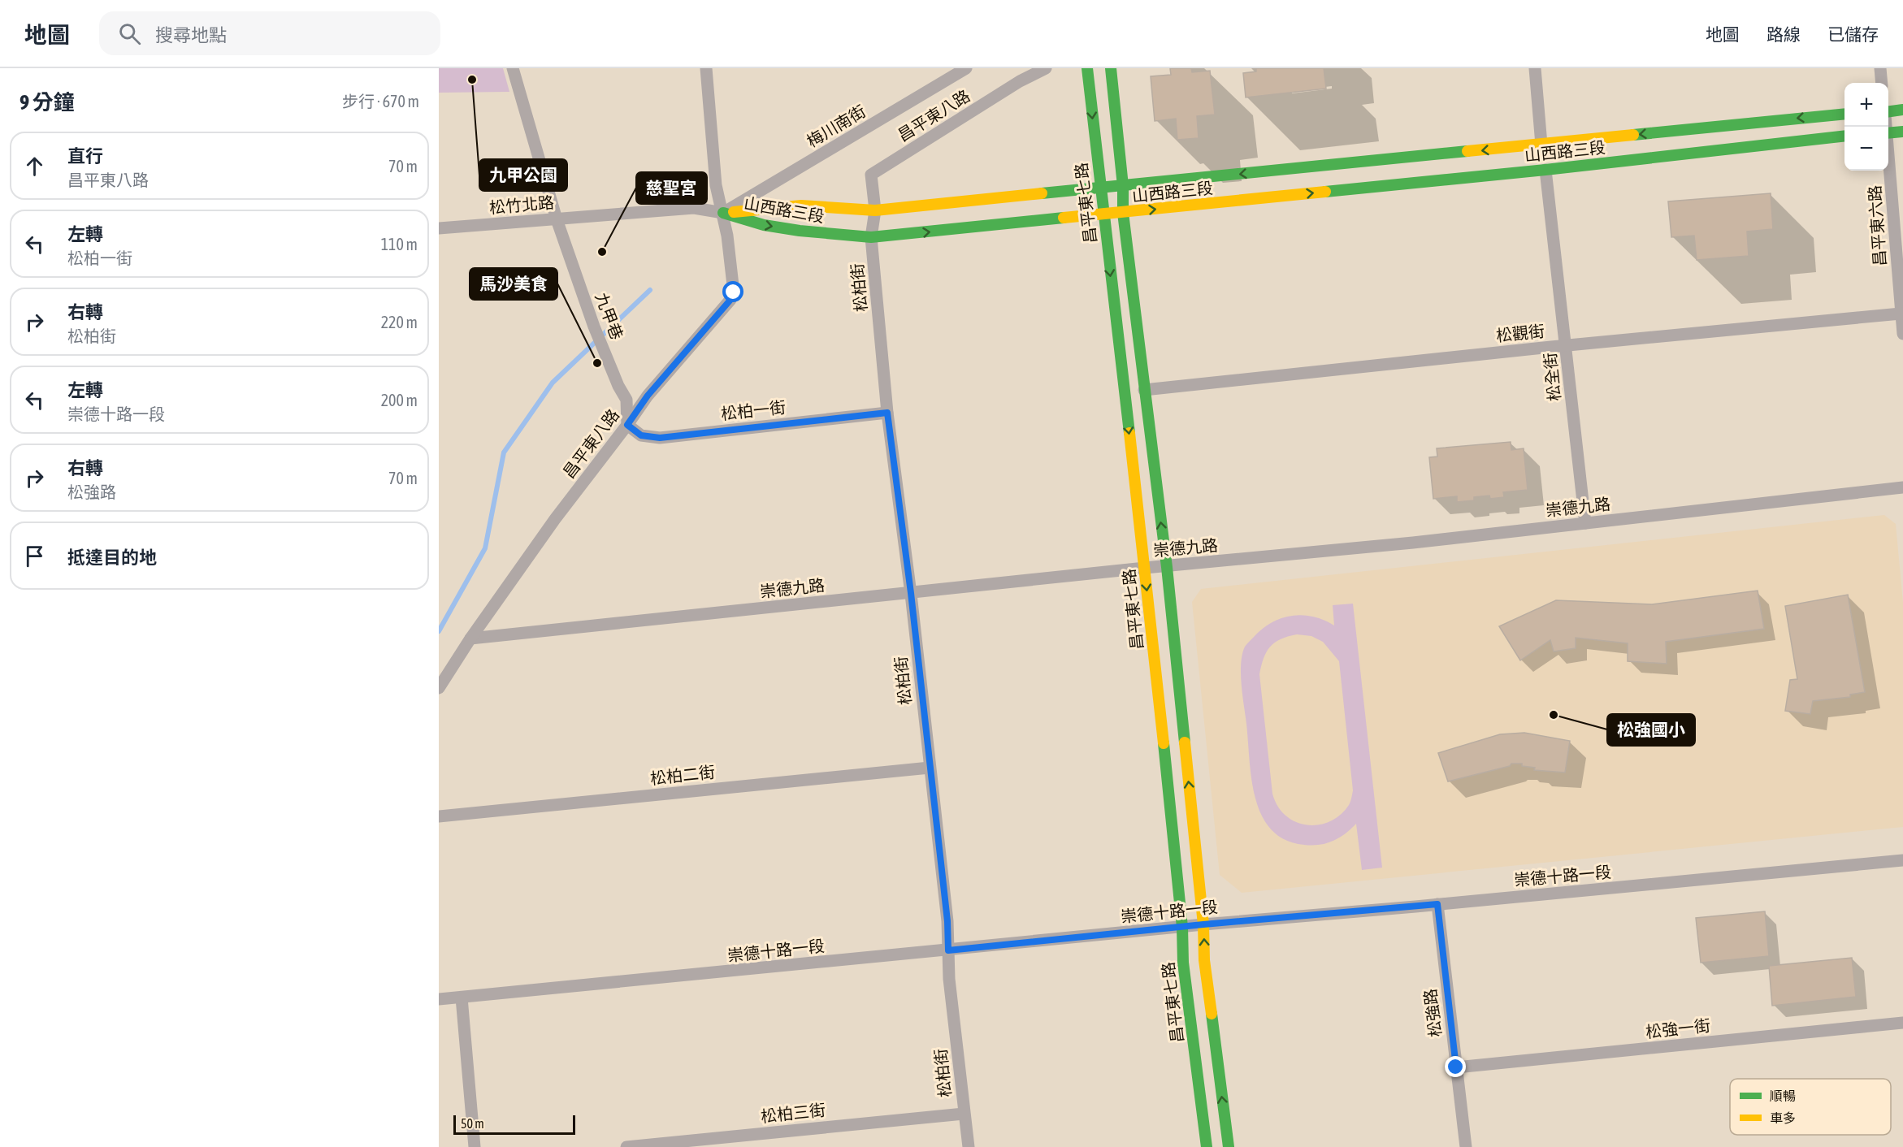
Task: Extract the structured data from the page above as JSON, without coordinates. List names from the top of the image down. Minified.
{"streets":{"street":["昌平東八路","梅川南街","山西路三段","昌平東七路","松竹北路","昌平東六路","松柏街","九甲巷","松觀街","松全街","松柏一街","崇德九路","松柏二街","崇德十路一段","松強路","松強一街","松柏三街"]},"crossings":[["昌平東八路","梅川南街"],["昌平東八路","山西路三段"],["昌平東八路","松竹北路"],["昌平東八路","松柏街"],["昌平東八路","九甲巷"],["昌平東八路","松柏一街"],["昌平東八路","崇德九路"],["梅川南街","山西路三段"],["梅川南街","松竹北路"],["山西路三段","昌平東七路"],["山西路三段","松竹北路"],["山西路三段","松柏街"],["山西路三段","松全街"],["昌平東七路","崇德九路"],["昌平東七路","崇德十路一段"],["松竹北路","九甲巷"],["昌平東六路","松觀街"],["松柏街","松柏一街"],["松柏街","崇德九路"],["松柏街","松柏二街"],["松柏街","崇德十路一段"],["松柏街","松柏三街"],["九甲巷","松柏一街"],["松觀街","松全街"],["松全街","崇德九路"],["崇德十路一段","松強路"],["松強路","松強一街"]],"places":["九甲公園","慈聖宮","馬沙美食","松強國小"],"legend":["順暢","車多"],"scale_bar":"50 m","page":{"header":"地圖","search":"搜尋地點","nav":["地圖","路線","已儲存"],"heading":["9 分鐘","步行 · 670 m"],"map_buttons":["+","−"],"list":[["直行","昌平東八路","70 m"],["左轉","松柏一街","110 m"],["右轉","松柏街","220 m"],["左轉","崇德十路一段","200 m"],["右轉","松強路","70 m"],"抵達目的地"],"scale":"50 m"}}
